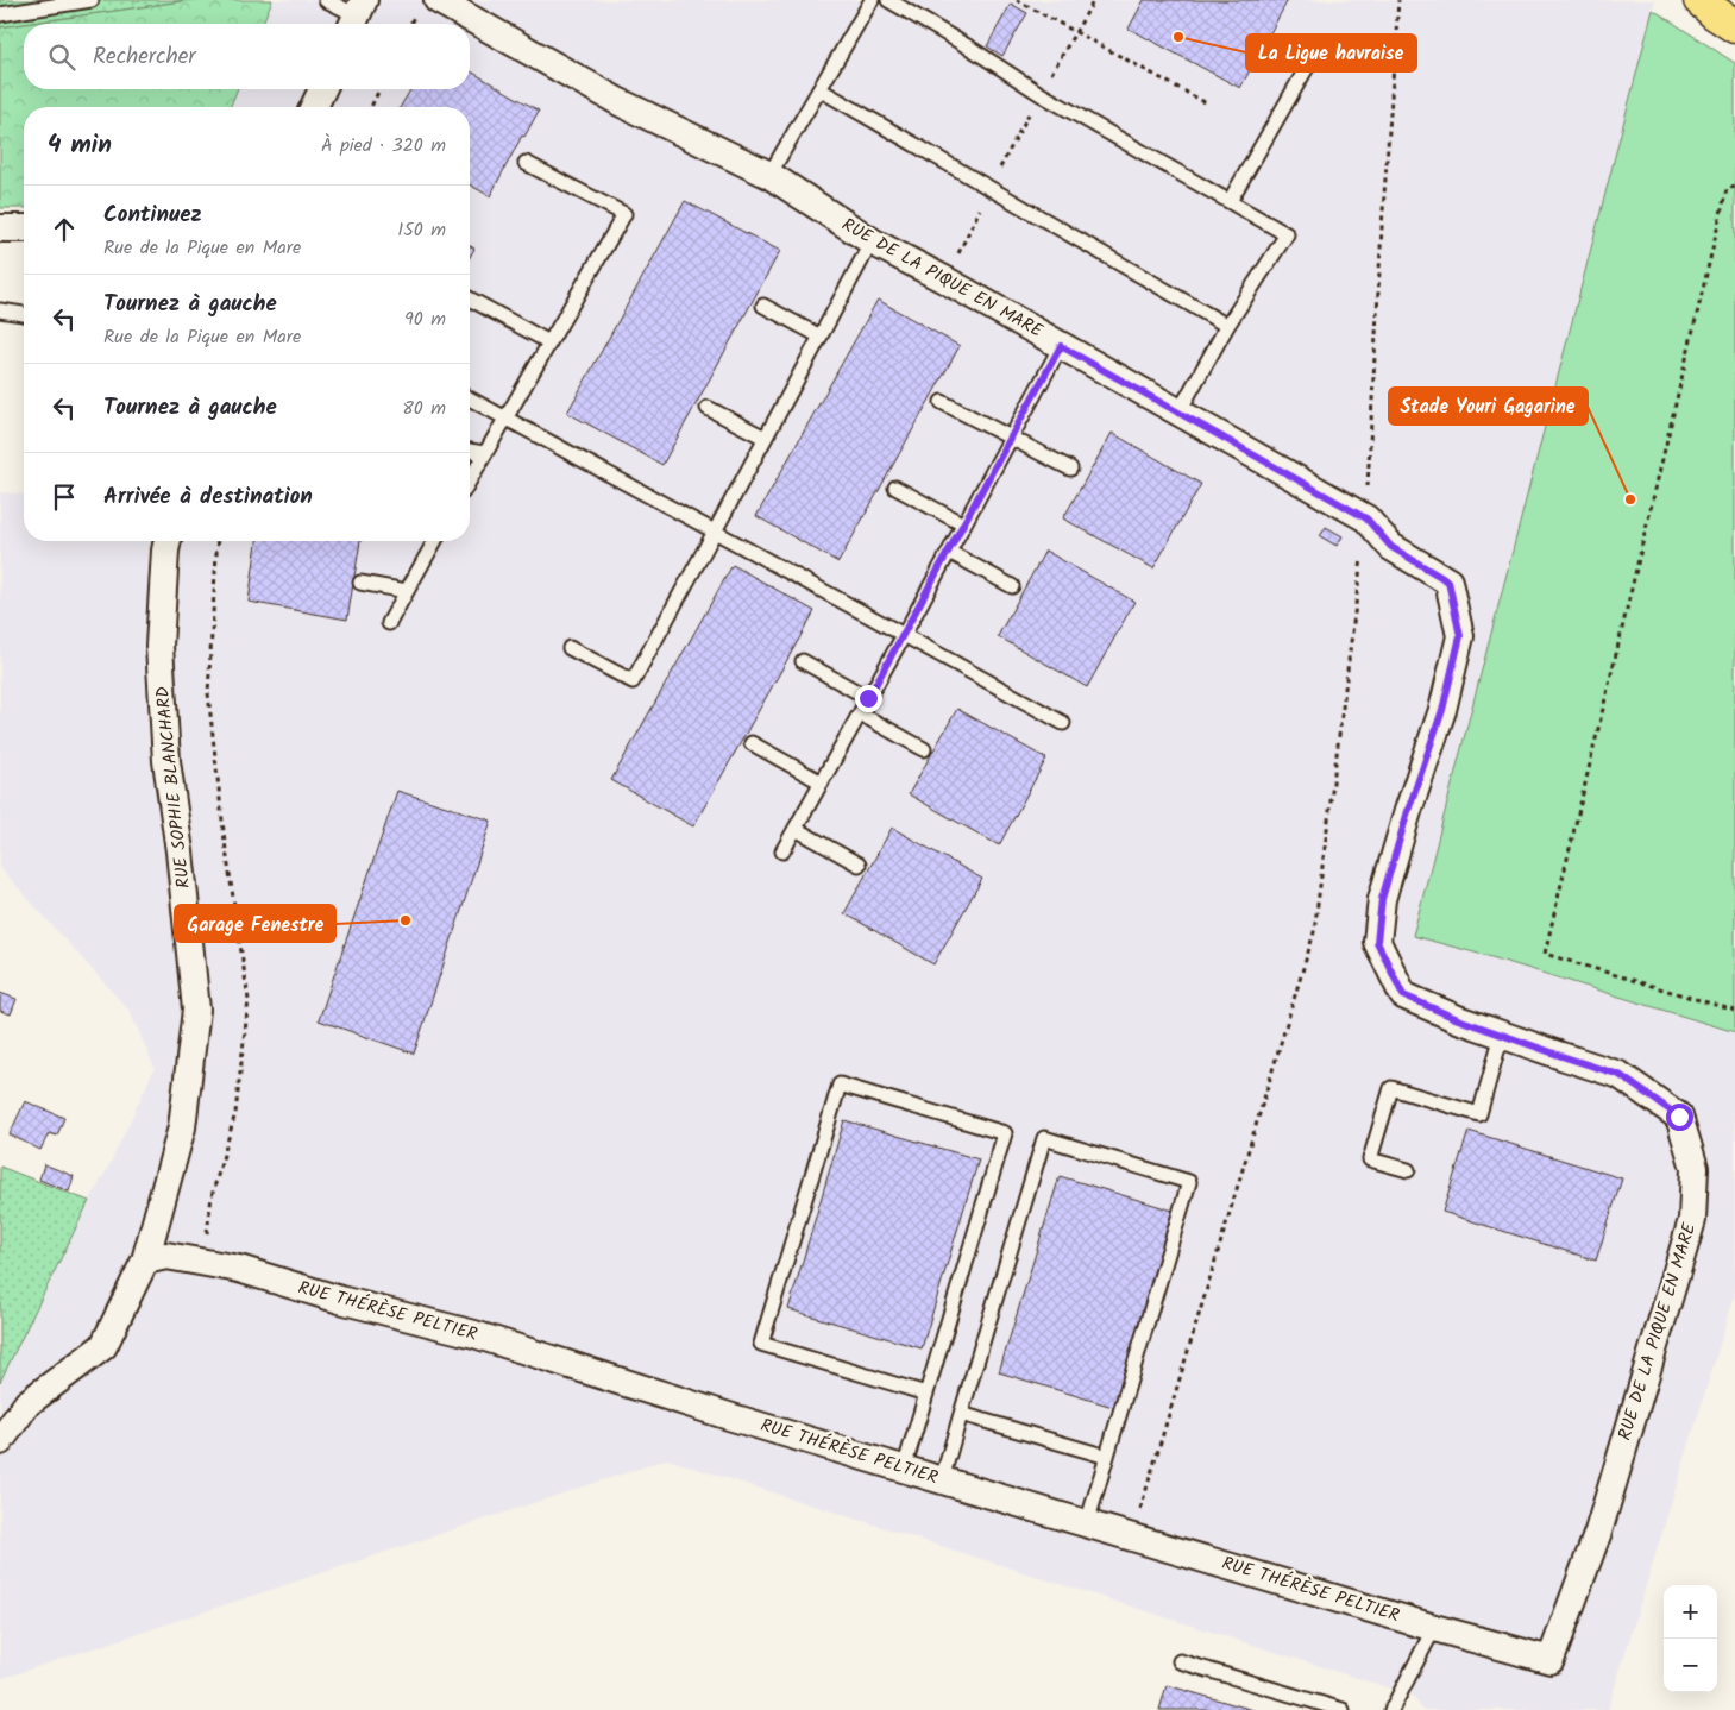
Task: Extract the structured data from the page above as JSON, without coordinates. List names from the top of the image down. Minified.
{"streets":{"street":["RUE DE LA PIQUE EN MARE","RUE SOPHIE BLANCHARD","RUE THÉRÈSE PELTIER"]},"crossings":[["RUE DE LA PIQUE EN MARE","RUE THÉRÈSE PELTIER"],["RUE SOPHIE BLANCHARD","RUE THÉRÈSE PELTIER"]],"places":["La Ligue havraise","Stade Youri Gagarine","Garage Fenestre"],"page":{"search":"Rechercher","heading":["4 min","À pied · 320 m"],"list":[["Continuez","Rue de la Pique en Mare","150 m"],["Tournez à gauche","Rue de la Pique en Mare","90 m"],["Tournez à gauche","80 m"],"Arrivée à destination"],"map_buttons":["+","−"]}}
